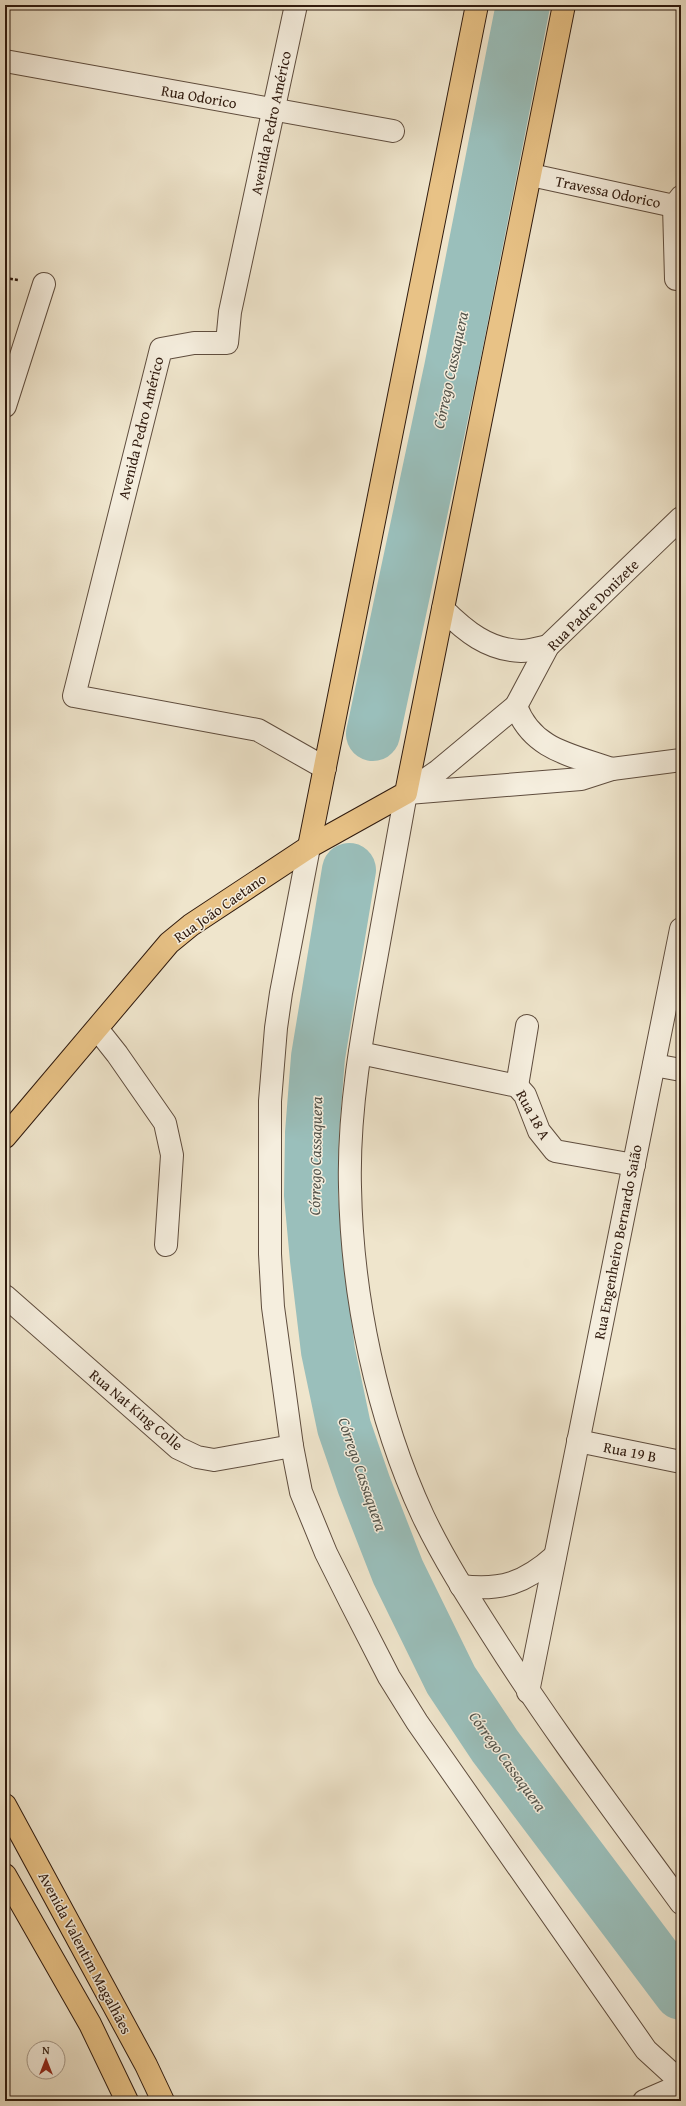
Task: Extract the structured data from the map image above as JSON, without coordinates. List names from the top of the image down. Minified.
{"streets":{"main road":["Rua João Caetano","Avenida Valentim Magalhães"],"street":["Rua Odorico","Avenida Pedro Américo","Travessa Odorico","Rua Padre Donizete","Rua 18 A","Rua Engenheiro Bernardo Saião","Rua Nat King Colle","Rua 19 B"]},"crossings":[["Rua Odorico","Avenida Pedro Américo"],["Rua Padre Donizete","Rua João Caetano"],["Rua 18 A","Rua Engenheiro Bernardo Saião"],["Rua Engenheiro Bernardo Saião","Rua 19 B"]],"water":["Córrego Cassaquera"],"north":"top"}
